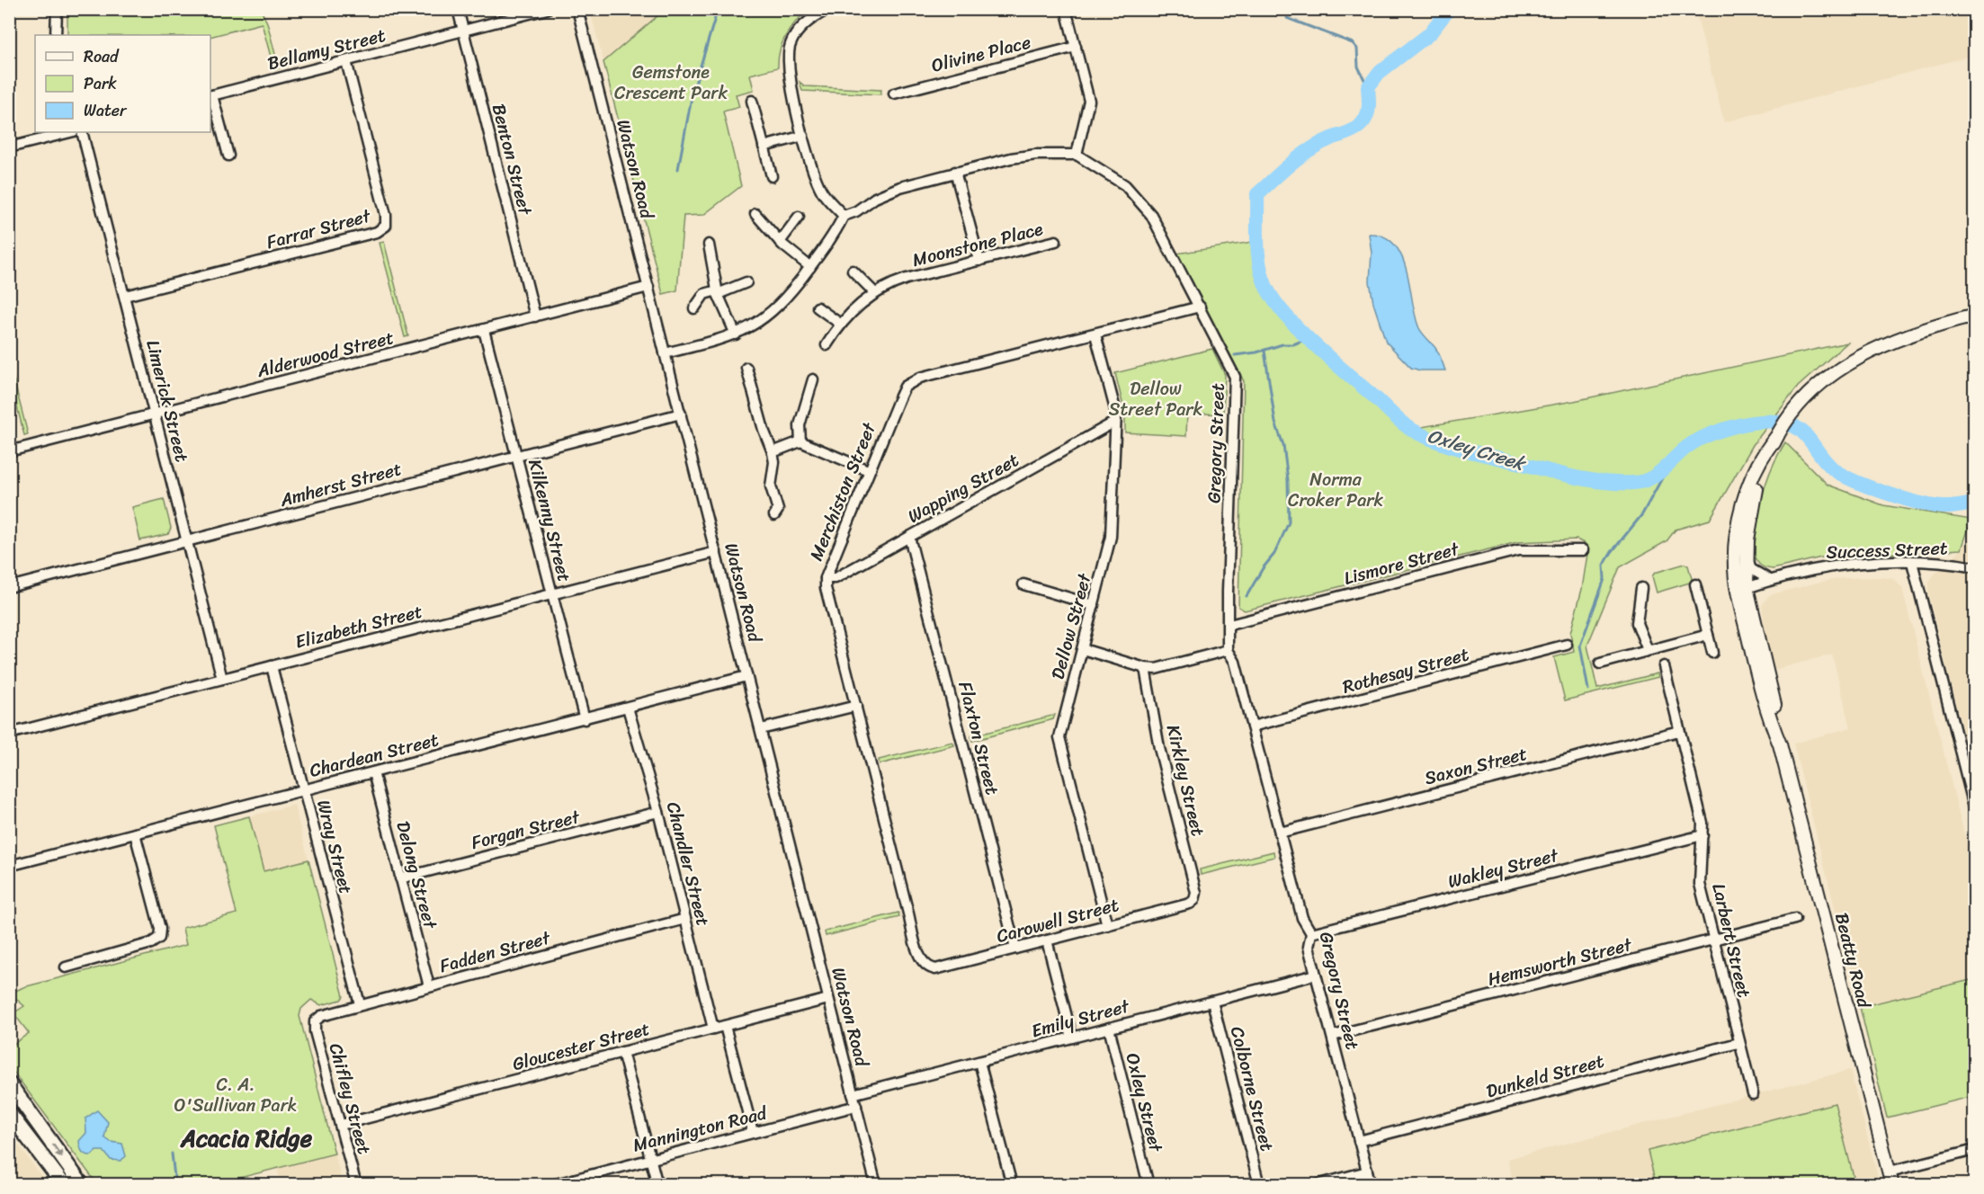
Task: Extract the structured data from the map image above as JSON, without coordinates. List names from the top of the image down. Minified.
{"streets":{"main road":["Beatty Road"],"street":["Bellamy Street","Olivine Place","Benton Street","Watson Road","Farrar Street","Moonstone Place","Alderwood Street","Limerick Street","Gregory Street","Amherst Street","Wapping Street","Merchiston Street","Kilkenny Street","Success Street","Lismore Street","Elizabeth Street","Dellow Street","Rothesay Street","Flaxton Street","Chardean Street","Saxon Street","Kirkley Street","Forgan Street","Wray Street","Chandler Street","Wakley Street","Delong Street","Carowell Street","Larbert Street","Fadden Street","Hemsworth Street","Emily Street","Gloucester Street","Dunkeld Street","Colborne Street","Chifley Street","Oxley Street","Mannington Road"]},"crossings":[["Bellamy Street","Benton Street"],["Bellamy Street","Farrar Street"],["Benton Street","Alderwood Street"],["Watson Road","Alderwood Street"],["Watson Road","Amherst Street"],["Watson Road","Elizabeth Street"],["Watson Road","Chardean Street"],["Watson Road","Emily Street"],["Watson Road","Gloucester Street"],["Watson Road","Mannington Road"],["Farrar Street","Limerick Street"],["Alderwood Street","Limerick Street"],["Alderwood Street","Kilkenny Street"],["Limerick Street","Amherst Street"],["Limerick Street","Elizabeth Street"],["Gregory Street","Merchiston Street"],["Gregory Street","Lismore Street"],["Gregory Street","Rothesay Street"],["Gregory Street","Saxon Street"],["Gregory Street","Wakley Street"],["Gregory Street","Hemsworth Street"],["Gregory Street","Emily Street"],["Gregory Street","Dunkeld Street"],["Amherst Street","Kilkenny Street"],["Wapping Street","Merchiston Street"],["Wapping Street","Dellow Street"],["Wapping Street","Flaxton Street"],["Merchiston Street","Dellow Street"],["Merchiston Street","Carowell Street"],["Kilkenny Street","Elizabeth Street"],["Kilkenny Street","Chardean Street"],["Success Street","Beatty Road"],["Elizabeth Street","Wray Street"],["Dellow Street","Carowell Street"],["Flaxton Street","Carowell Street"],["Chardean Street","Wray Street"],["Chardean Street","Chandler Street"],["Chardean Street","Delong Street"],["Saxon Street","Larbert Street"],["Kirkley Street","Carowell Street"],["Forgan Street","Chandler Street"],["Forgan Street","Delong Street"],["Wray Street","Fadden Street"],["Chandler Street","Fadden Street"],["Chandler Street","Gloucester Street"],["Wakley Street","Larbert Street"],["Delong Street","Fadden Street"],["Larbert Street","Hemsworth Street"],["Larbert Street","Dunkeld Street"],["Fadden Street","Chifley Street"],["Emily Street","Colborne Street"],["Emily Street","Oxley Street"],["Gloucester Street","Chifley Street"]],"districts":["Acacia Ridge"],"water":["Oxley Creek"],"parks":["Gemstone Crescent Park","Dellow Street Park","Norma Croker Park","C. A. O'Sullivan Park"],"legend":["Road","Park","Water"]}
